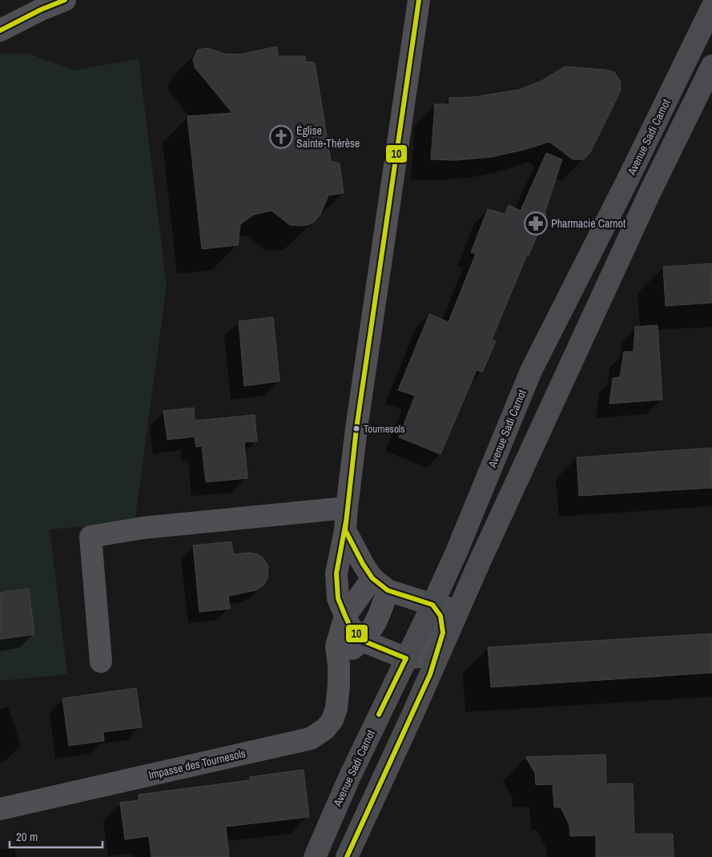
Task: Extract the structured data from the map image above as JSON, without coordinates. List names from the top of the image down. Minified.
{"streets":{"main road":["Avenue Sadi Carnot"],"street":["Impasse des Tournesols"]},"places":{"church":["Église Sainte-Thérèse"],"pharmacy":["Pharmacie Carnot"],"other":["Tournesols"]},"lines":["transit line 10"],"scale_bar":"20 m"}
